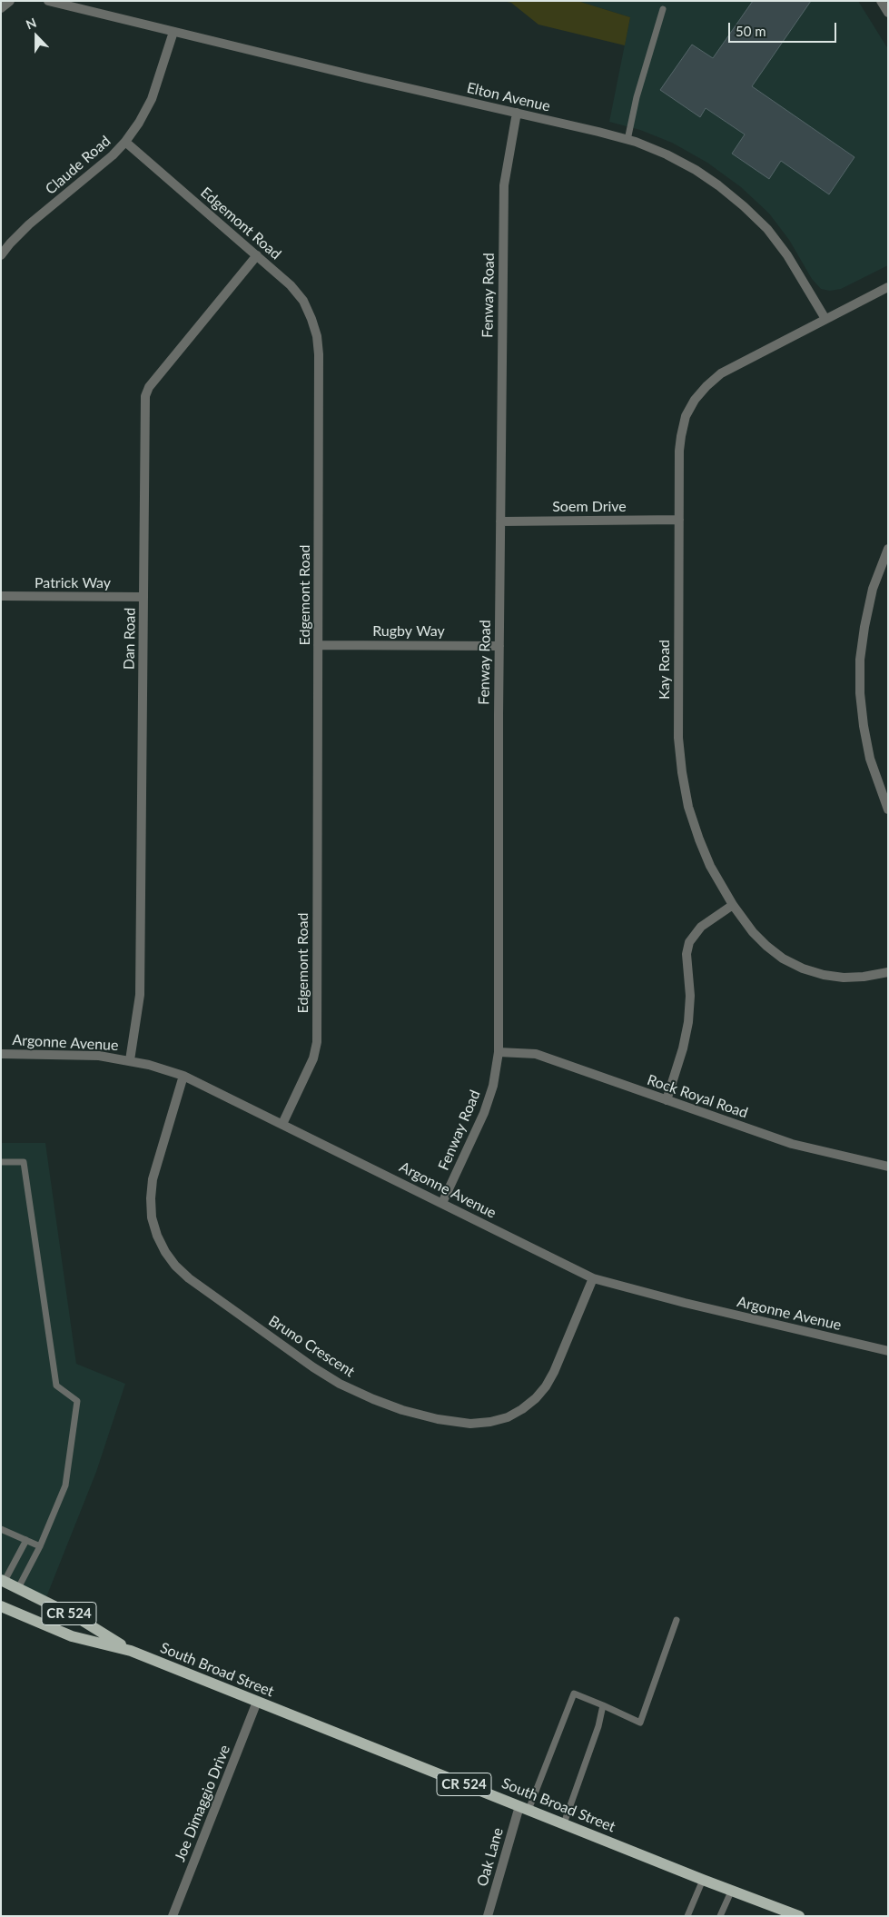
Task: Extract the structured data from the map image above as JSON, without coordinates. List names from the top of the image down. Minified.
{"streets":{"main road":["CR 524","South Broad Street"],"street":["Elton Avenue","Claude Road","Edgemont Road","Fenway Road","Soem Drive","Patrick Way","Rugby Way","Dan Road","Kay Road","Argonne Avenue","Rock Royal Road","Bruno Crescent","Joe Dimaggio Drive","Oak Lane"]},"crossings":[["Elton Avenue","Claude Road"],["Elton Avenue","Fenway Road"],["Elton Avenue","Kay Road"],["Claude Road","Edgemont Road"],["Edgemont Road","Rugby Way"],["Edgemont Road","Dan Road"],["Edgemont Road","Argonne Avenue"],["Fenway Road","Soem Drive"],["Fenway Road","Rugby Way"],["Fenway Road","Argonne Avenue"],["Fenway Road","Rock Royal Road"],["Soem Drive","Kay Road"],["Patrick Way","Dan Road"],["Dan Road","Argonne Avenue"],["Argonne Avenue","Bruno Crescent"],["South Broad Street","Joe Dimaggio Drive"],["South Broad Street","Oak Lane"]],"scale_bar":"50 m","north":"top"}
